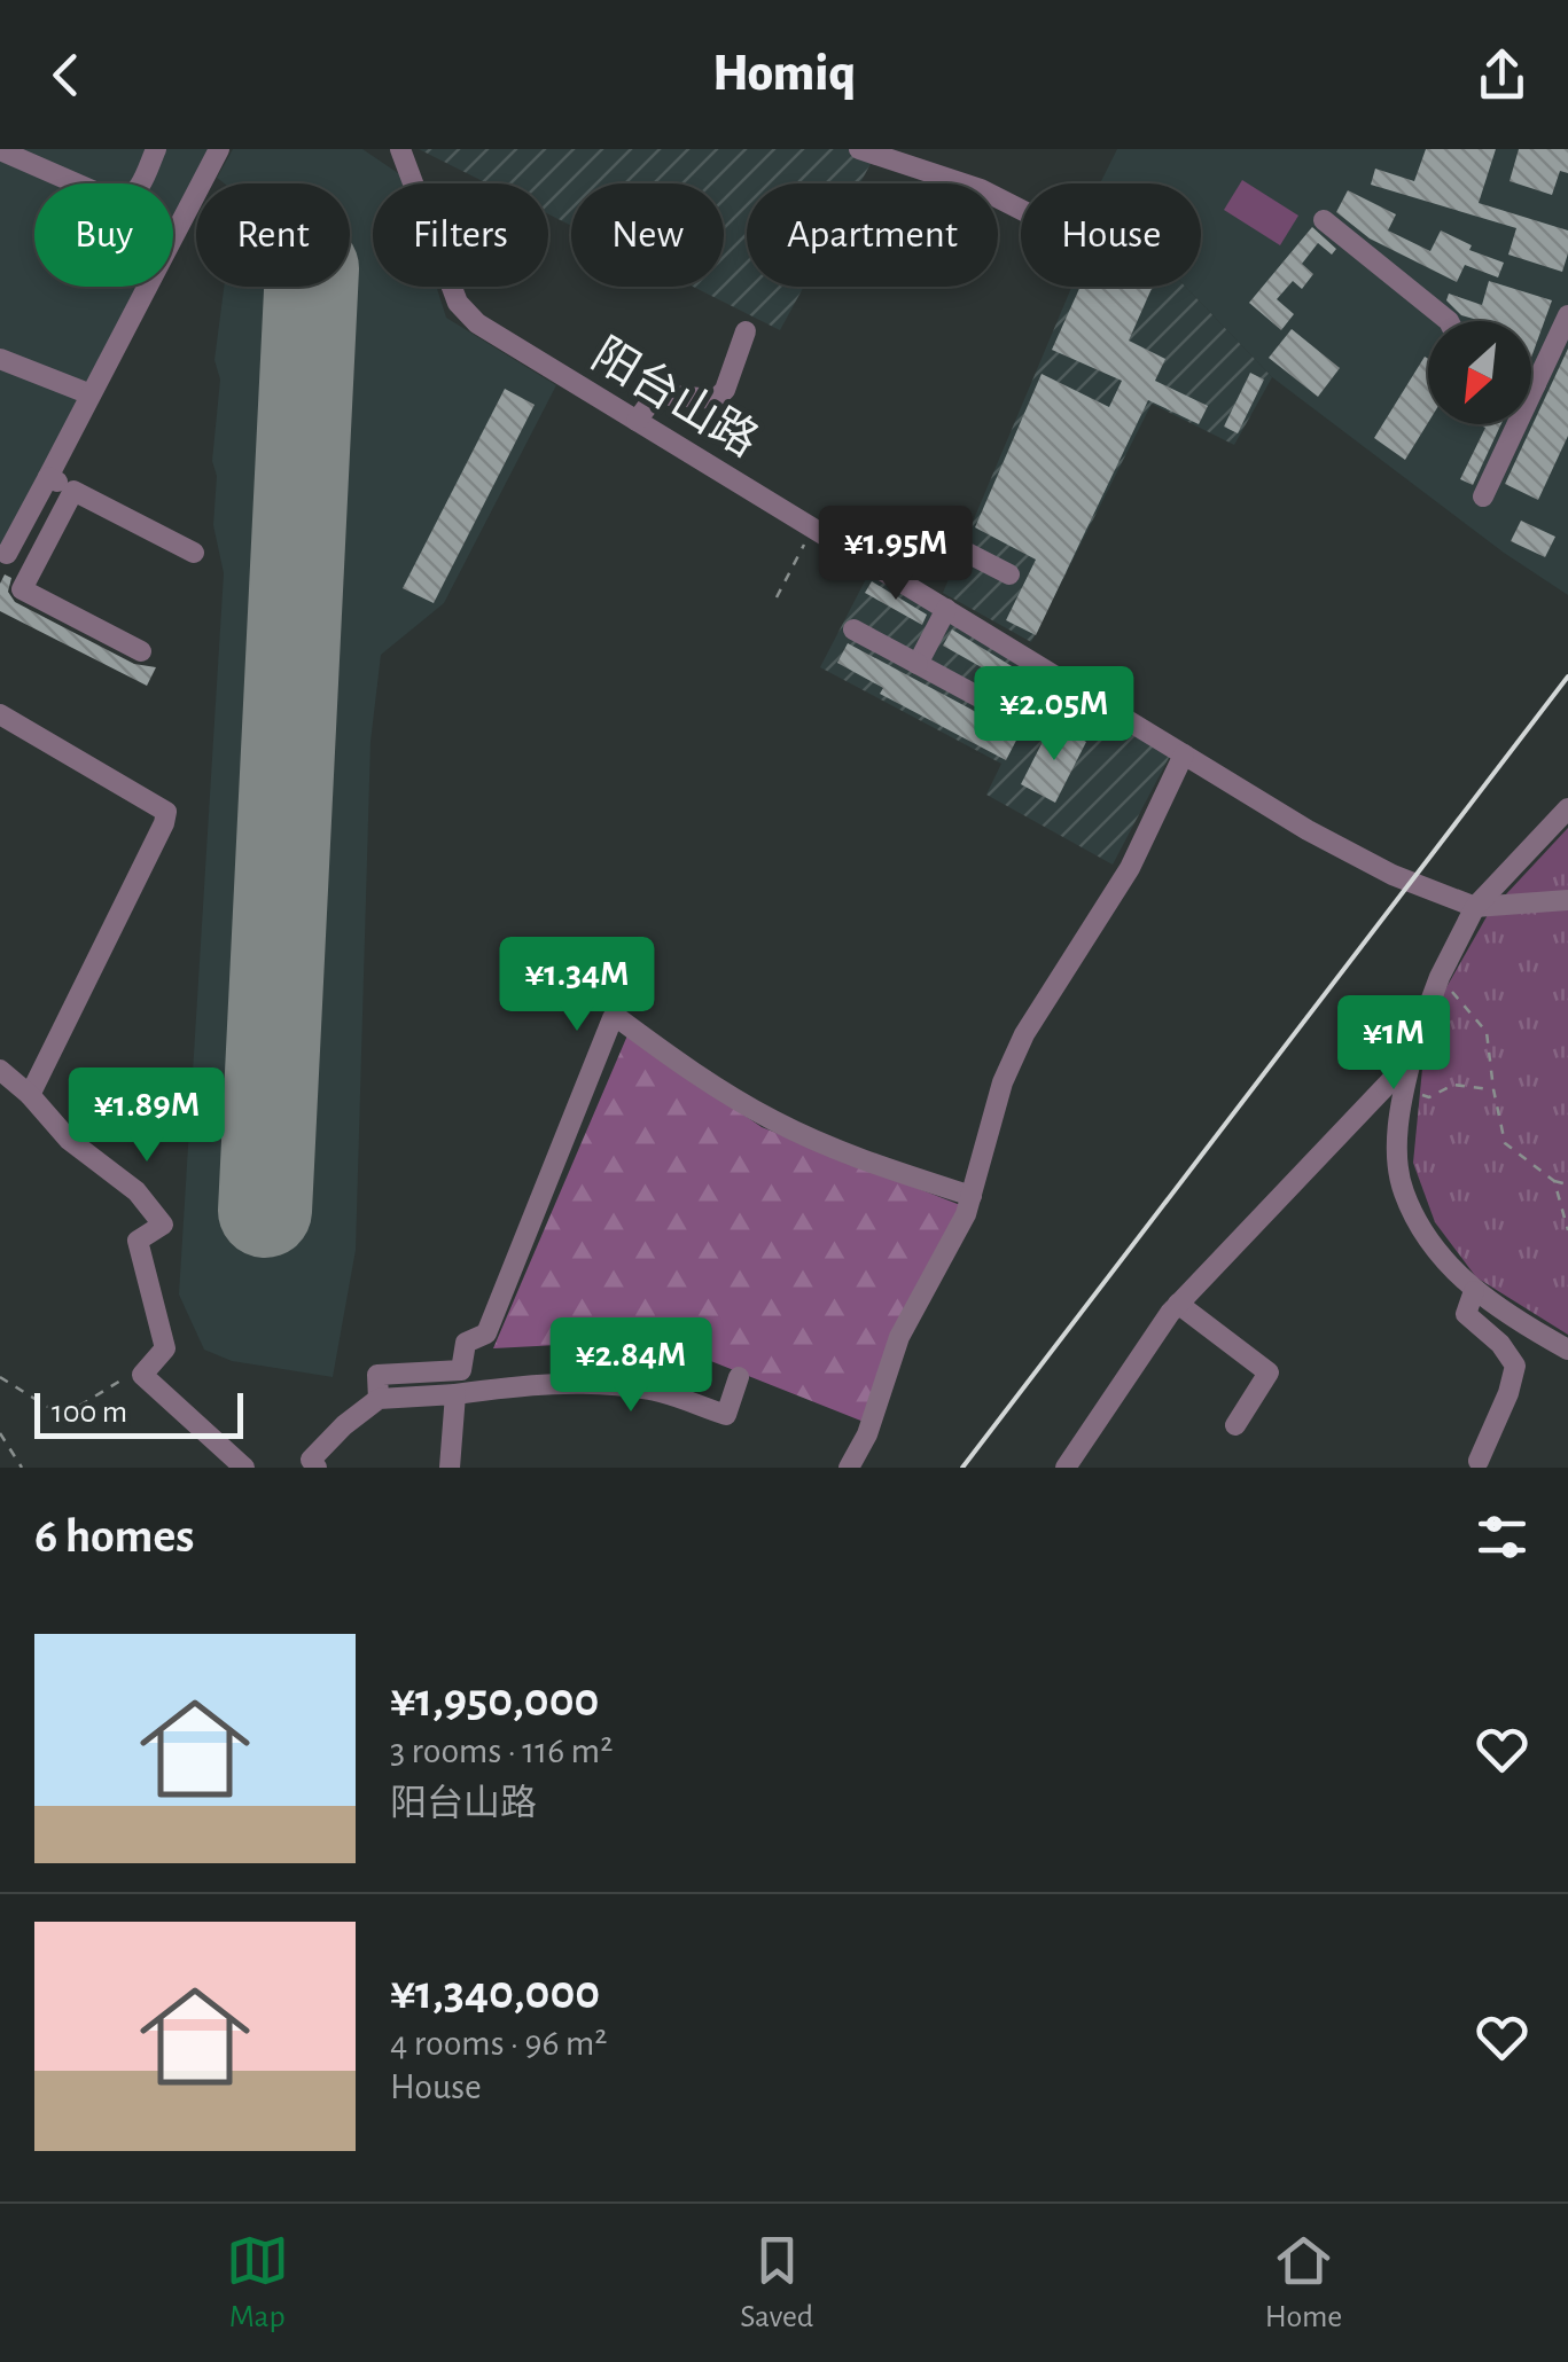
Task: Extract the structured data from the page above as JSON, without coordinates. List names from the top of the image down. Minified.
{"streets":{"street":["阳台山路"]},"scale_bar":"100 m","north":"bottom left","page":{"header":"Homiq","chip":["Buy","Rent","Filters","New","Apartment","House"],"price":["¥1.95M","¥2.05M","¥1.34M","¥1M","¥1.89M","¥2.84M"],"scale":"100 m","heading":"6 homes","list":[{"name":"¥1,950,000","note":"3 rooms · 116 m² · 阳台山路"},{"name":"¥1,340,000","note":"4 rooms · 96 m² · House"}],"tabs":["Map","Saved","Home"]}}
